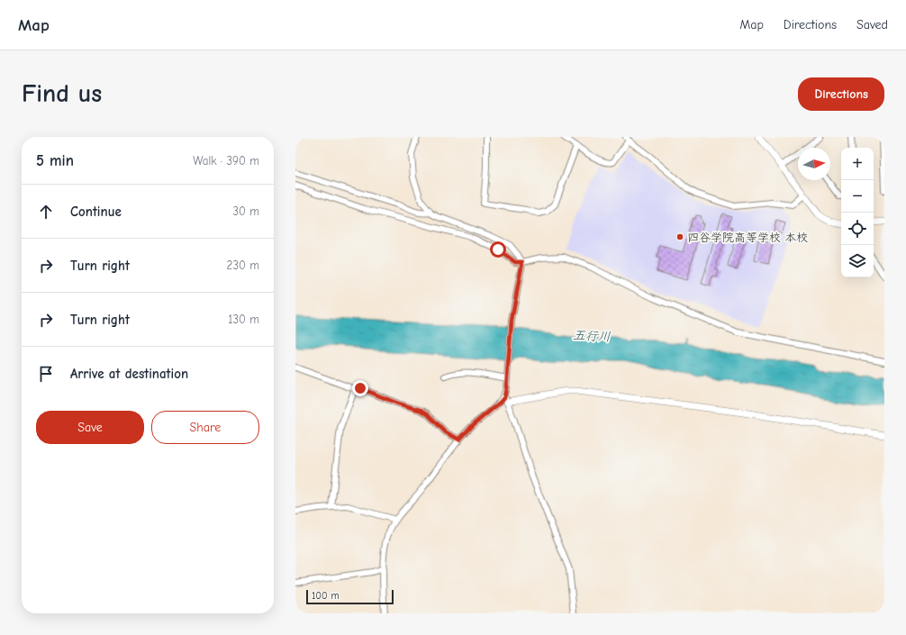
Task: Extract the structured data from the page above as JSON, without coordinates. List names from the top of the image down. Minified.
{"water":["五行川"],"places":["四谷学院高等学校 本校"],"scale_bar":"100 m","north":"right","page":{"header":"Map","nav":["Map","Directions","Saved"],"buttons":["Directions",["Save","Share"]],"title":"Find us","heading":["5 min","Walk · 390 m"],"map_buttons":["+","−"],"list":[["Continue","30 m"],["Turn right","230 m"],["Turn right","130 m"],"Arrive at destination"],"scale":"100 m"}}
